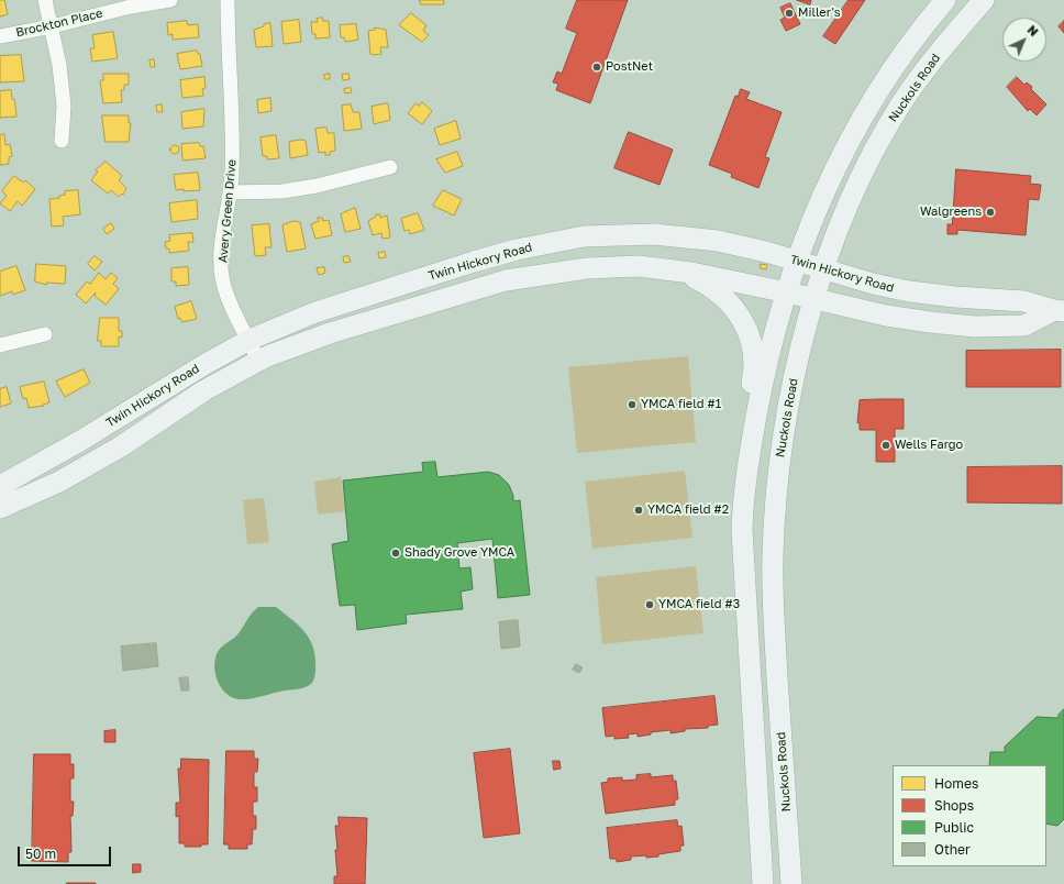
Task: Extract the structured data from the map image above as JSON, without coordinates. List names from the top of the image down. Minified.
{"streets":{"main road":["Nuckols Road","Twin Hickory Road"],"street":["Brockton Place","Avery Green Drive"]},"crossings":[["Nuckols Road","Twin Hickory Road"],["Avery Green Drive","Twin Hickory Road"]],"places":["Miller's","PostNet","Walgreens","YMCA field #1","Wells Fargo","YMCA field #2","Shady Grove YMCA","YMCA field #3"],"legend":["Homes","Shops","Public","Other"],"scale_bar":"50 m","north":"top right"}
